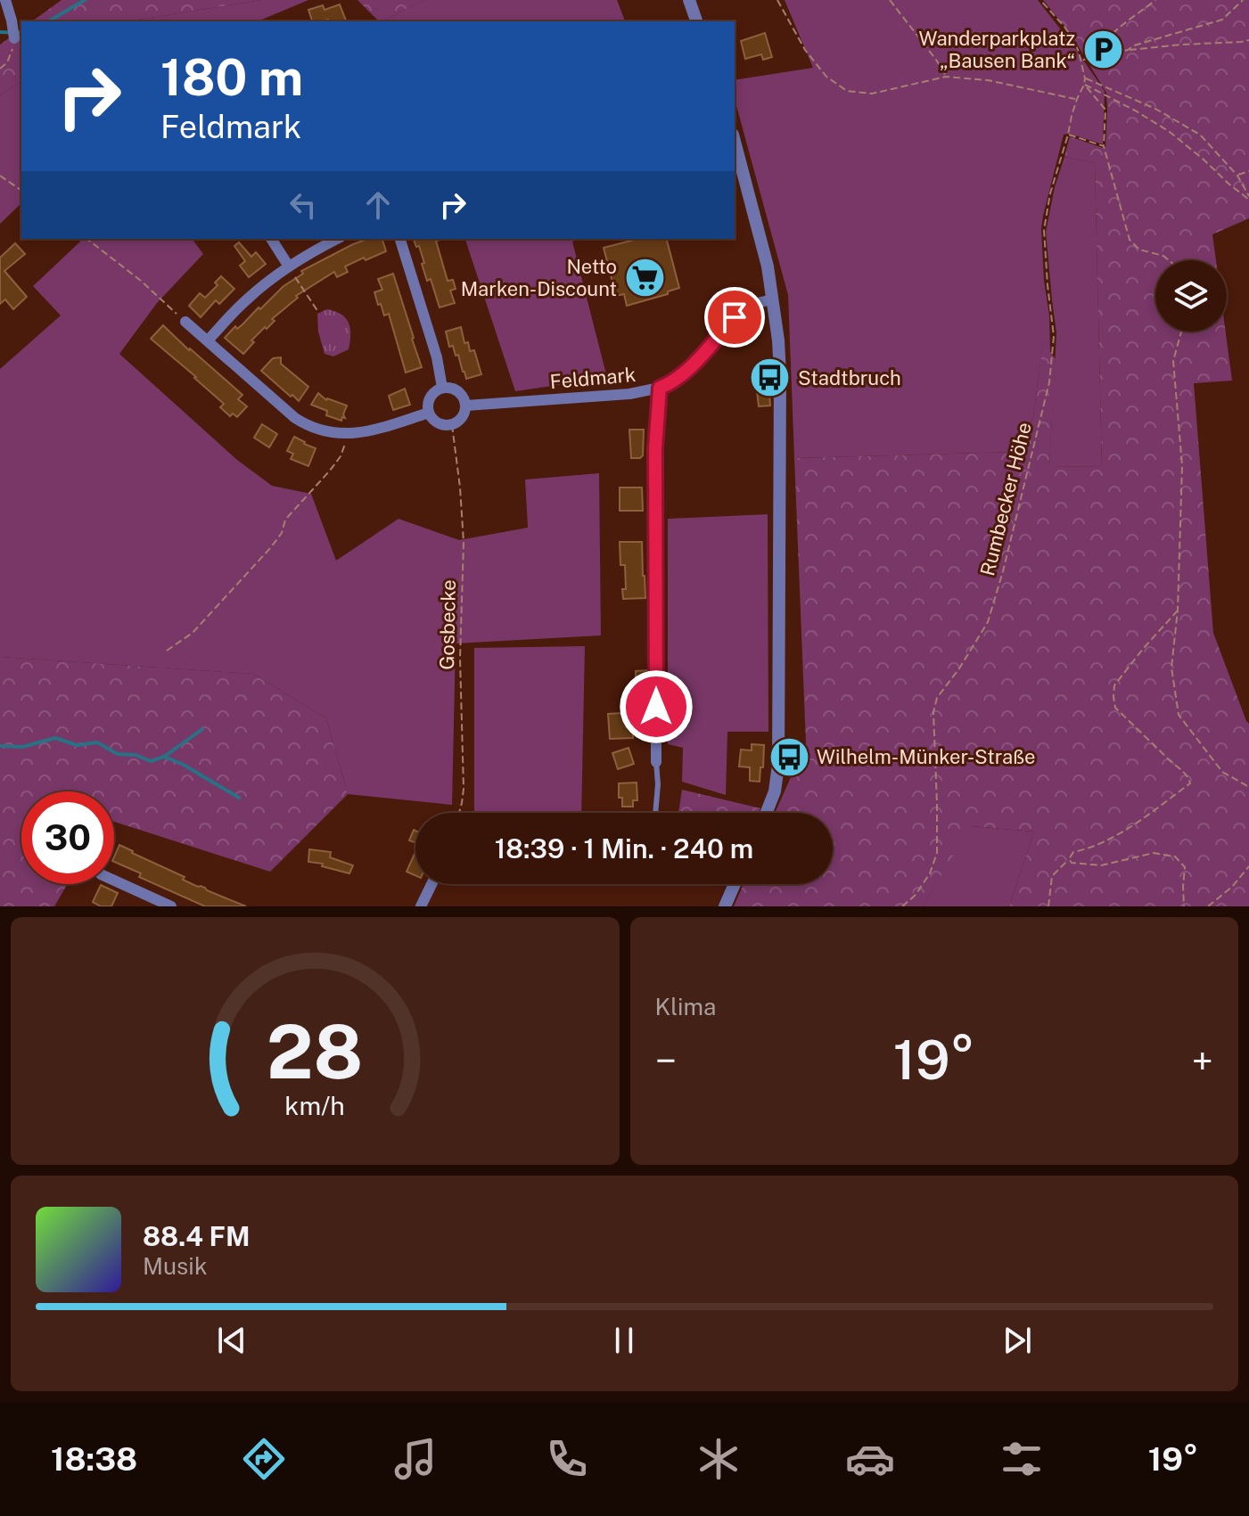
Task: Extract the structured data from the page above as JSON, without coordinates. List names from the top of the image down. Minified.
{"streets":{"street":["Feldmark"],"path":["Rumbecker Höhe","Gosbecke"]},"crossings":[["Feldmark","Gosbecke"]],"places":{"parking":["Wanderparkplatz „Bausen Bank“"],"supermarket":["Netto Marken-Discount"],"bus stop":["Stadtbruch","Wilhelm-Münker-Straße"]},"page":{"turn":["180 m","Feldmark"],"limit":"30","trip":"18:39 · 1 Min. · 240 m","tile":"Klima","heat":["−","19°","+"],"song":["88.4 FM","Musik"],"tabs":["18:38","19°"],"gauge":["28","km/h"]}}
